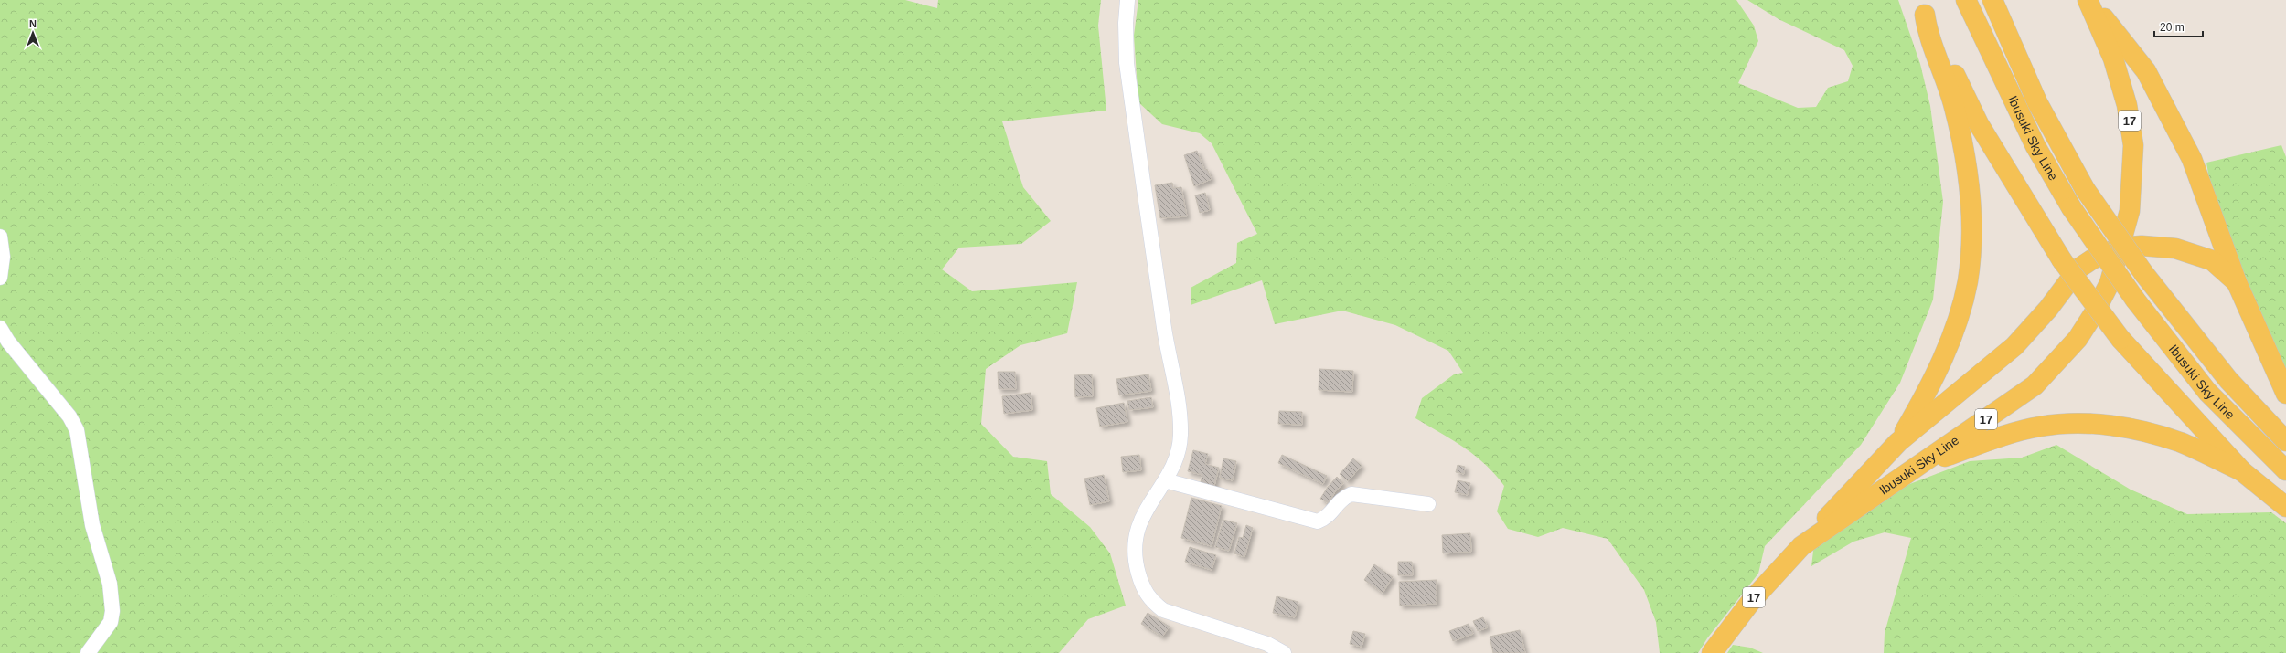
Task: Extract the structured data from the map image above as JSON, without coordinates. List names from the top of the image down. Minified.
{"streets":{"main road":["17","Ibusuki Sky Line"]},"scale_bar":"20 m","north":"top"}
